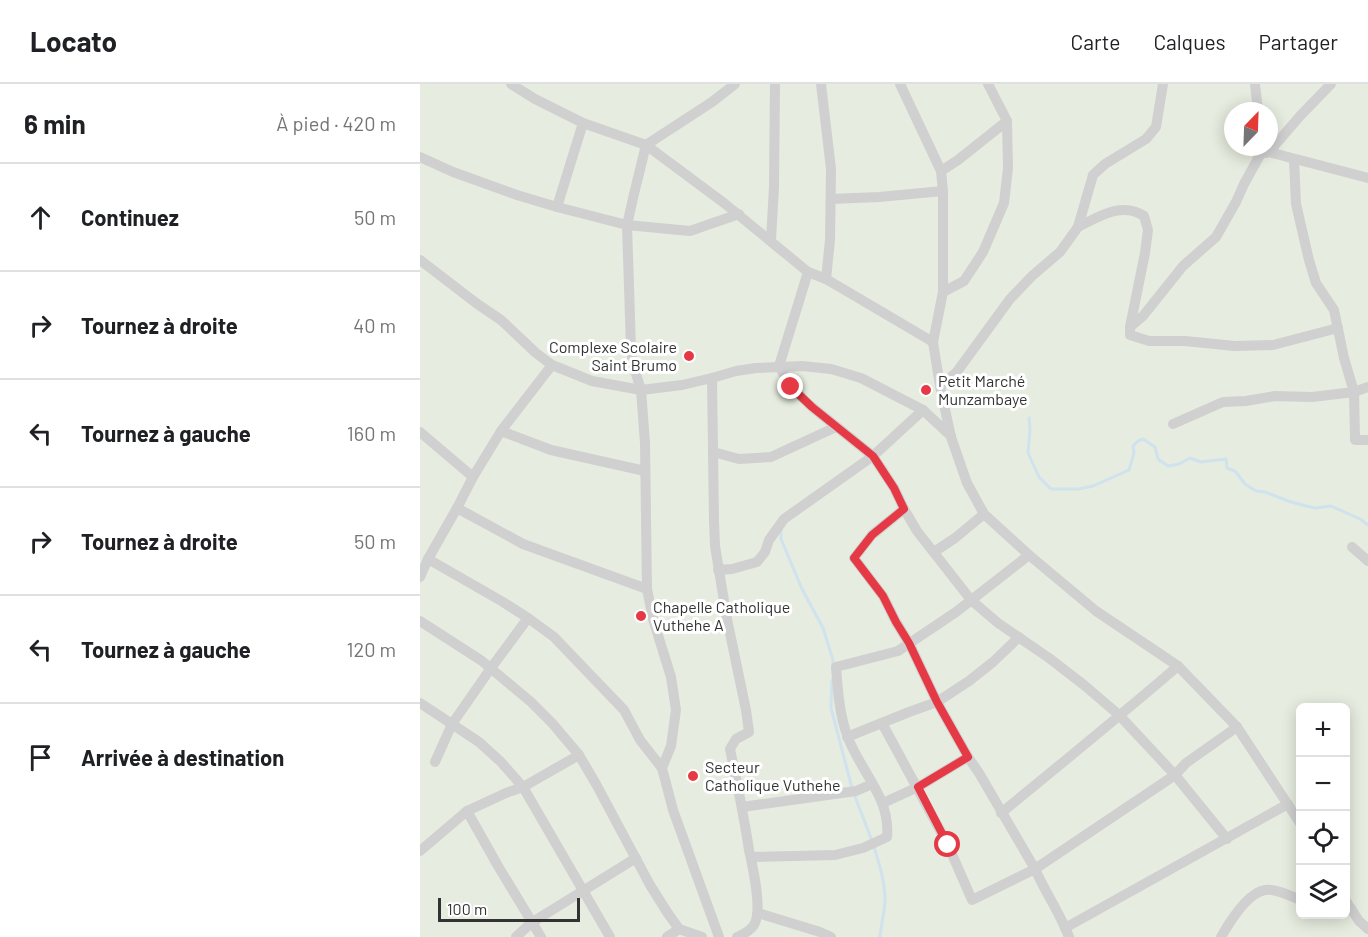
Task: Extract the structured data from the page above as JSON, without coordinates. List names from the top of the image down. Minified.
{"places":["Complexe Scolaire Saint Brumo","Petit Marché Munzambaye","Chapelle Catholique Vuthehe A","Secteur Catholique Vuthehe"],"scale_bar":"100 m","north":"top right","page":{"header":"Locato","nav":["Carte","Calques","Partager"],"heading":["6 min","À pied · 420 m"],"list":[["Continuez","50 m"],["Tournez à droite","40 m"],["Tournez à gauche","160 m"],["Tournez à droite","50 m"],["Tournez à gauche","120 m"],"Arrivée à destination"],"map_buttons":["+","−"],"scale":"100 m"}}
